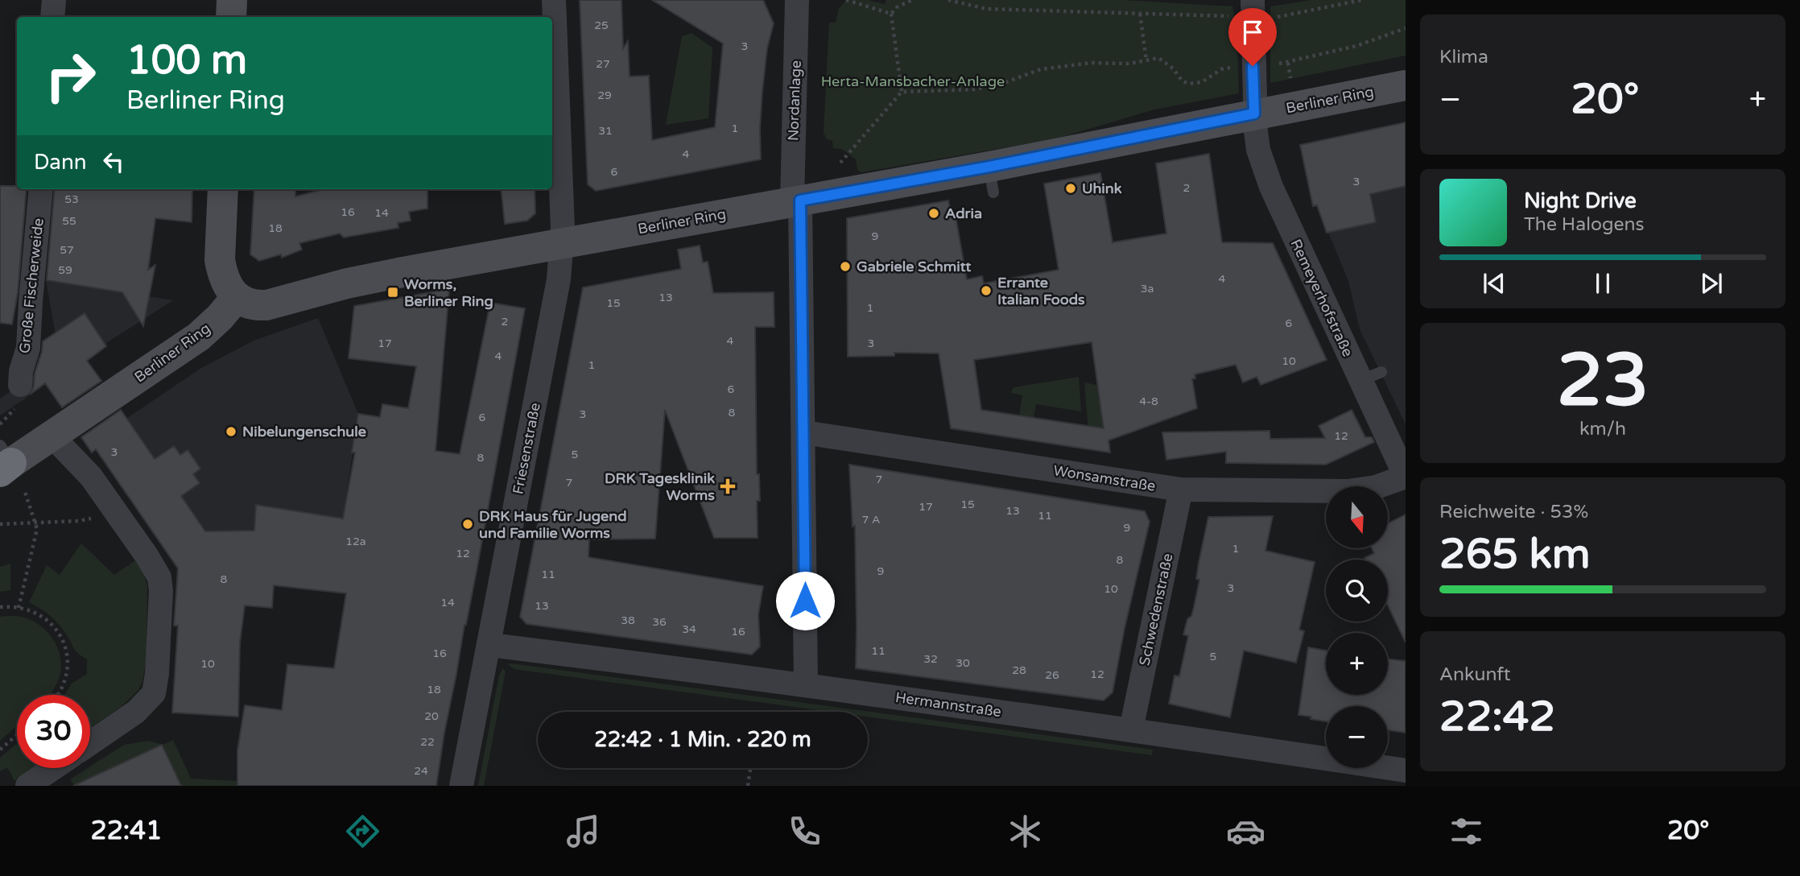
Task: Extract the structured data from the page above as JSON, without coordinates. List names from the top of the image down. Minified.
{"streets":{"main road":["Berliner Ring"],"street":["Nordanlage","Große Fischerweide","Remeyerhofstraße","Friesenstraße","Wonsamstraße","Schwedenstraße","Hermannstraße"]},"crossings":[["Berliner Ring","Nordanlage"],["Berliner Ring","Remeyerhofstraße"],["Berliner Ring","Friesenstraße"],["Nordanlage","Wonsamstraße"],["Nordanlage","Hermannstraße"],["Remeyerhofstraße","Wonsamstraße"],["Friesenstraße","Hermannstraße"],["Wonsamstraße","Schwedenstraße"],["Schwedenstraße","Hermannstraße"]],"parks":["Herta-Mansbacher-Anlage"],"places":{"other":["Uhink","Adria","Gabriele Schmitt","Errante Italian Foods","Nibelungenschule","DRK Haus für Jugend und Familie Worms"],"transit":["Worms, Berliner Ring"],"health":["DRK Tagesklinik Worms"]},"house_numbers":["25","3","27","29","1","31","4","6","3","2","53","16","14","55","18","9","57","59","4","3a","13","15","1","2","6","4","17","3","4","10","1","6","4-8","8","3","6","12","3","5","8","7","7","15","17","13","11","7 A","9","12a","1","12","8","9","11","8","3","10","14","13","38","36","34","16","11","16","5","32","30","10","28","12","26","18","20","22","24"],"north":"bottom","page":{"tile":["Klima",["23","km/h"],["Reichweite · 53%","265 km"],["Ankunft","22:42"]],"turn":["100 m","Berliner Ring"],"heat":["−","20°","+"],"then":"Dann","song":["Night Drive","The Halogens"],"map_buttons":["+","−"],"limit":"30","trip":"22:42 · 1 Min. · 220 m","tabs":["22:41","20°"]}}
